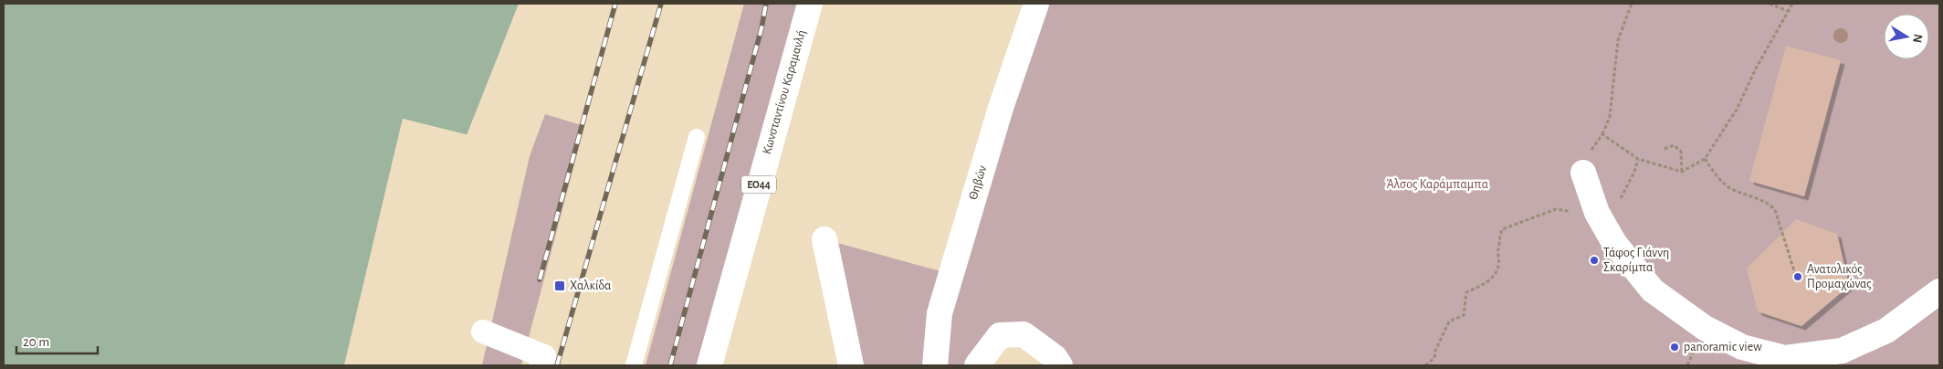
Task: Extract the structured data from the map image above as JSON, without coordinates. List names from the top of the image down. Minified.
{"streets":{"street":["Κωνσταντίνου Καραμανλή","Θηβών","ΕΟ44"]},"parks":["Άλσος Καράμπαμπα"],"places":{"other":["Τάφος Γιάννη Σκαρίμπα","Ανατολικός Προμαχώνας","panoramic view"],"transit":["Χαλκίδα"]},"scale_bar":"20 m","north":"right"}
